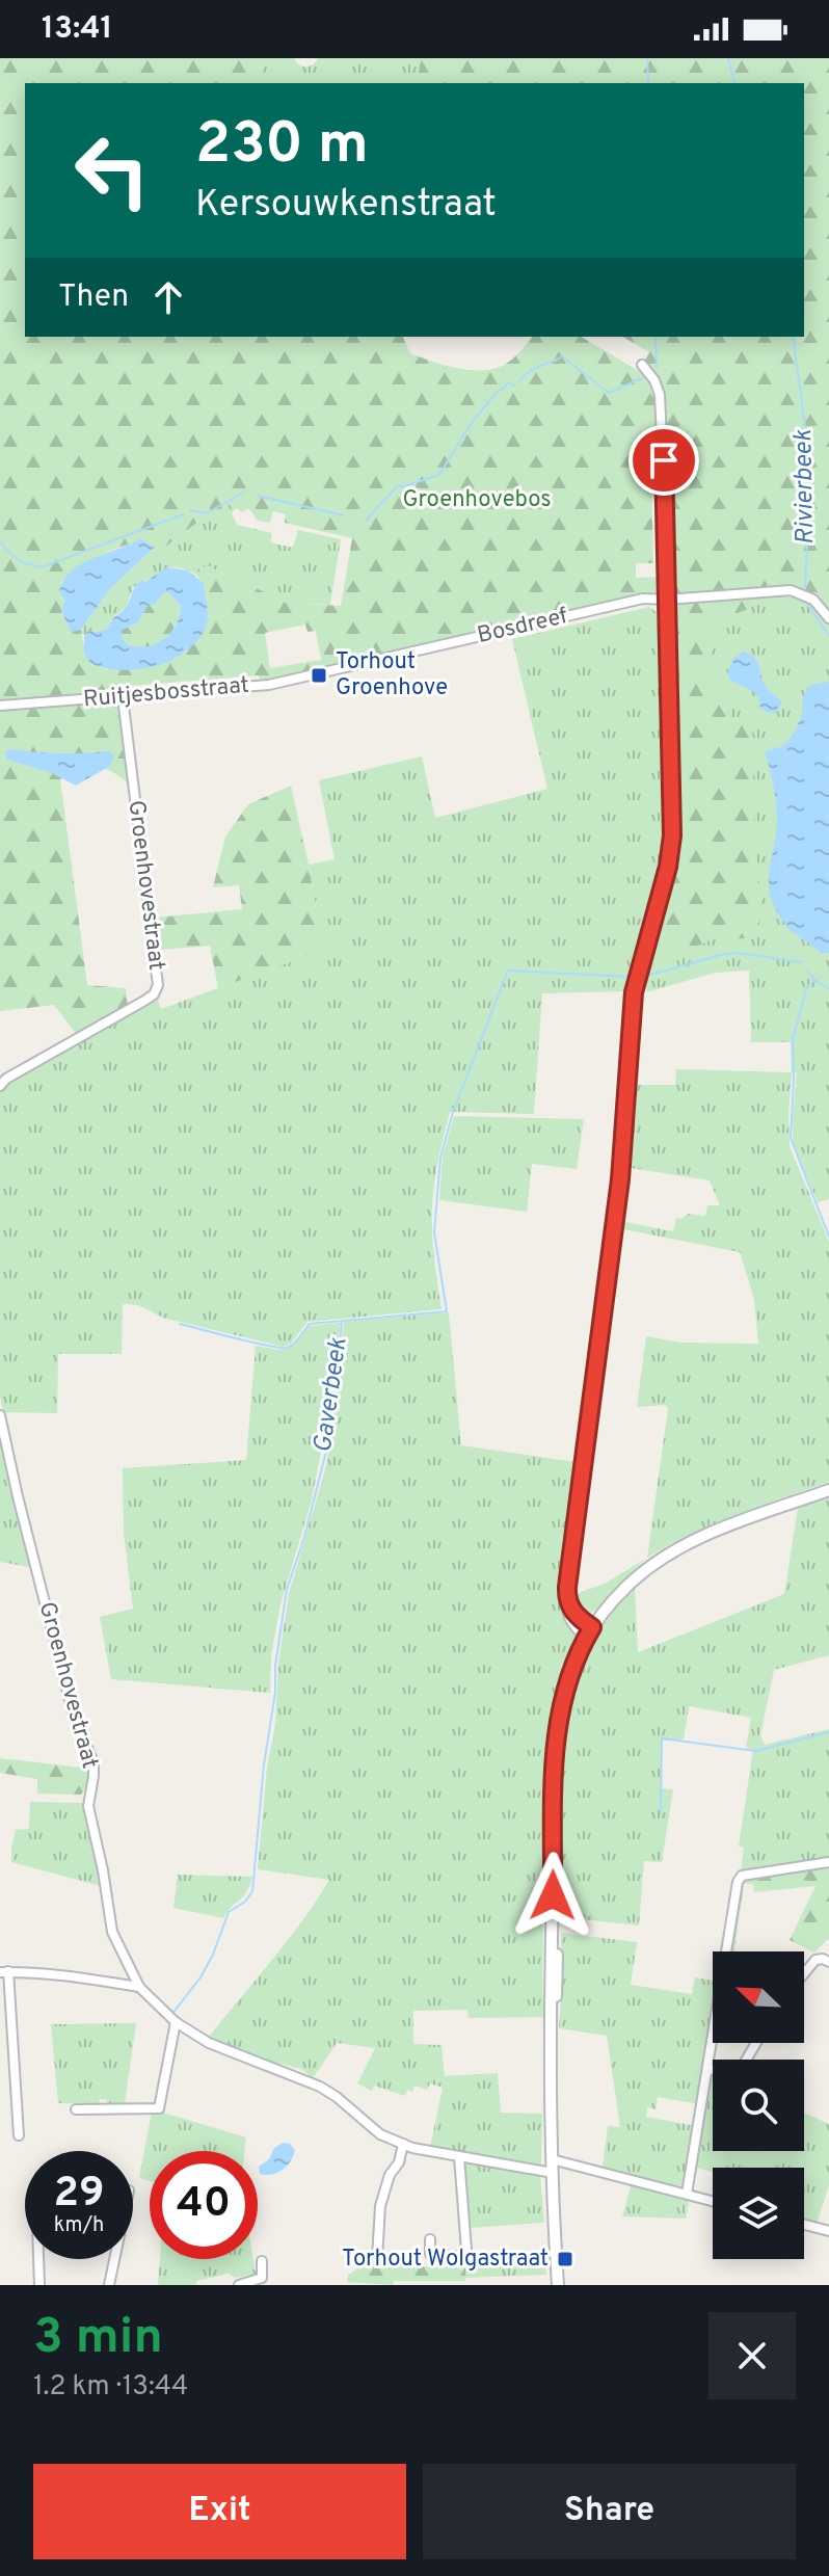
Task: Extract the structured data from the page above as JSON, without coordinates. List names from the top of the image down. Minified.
{"streets":{"street":["Bosdreef","Ruitjesbosstraat","Groenhovestraat"]},"crossings":[["Bosdreef","Ruitjesbosstraat"],["Ruitjesbosstraat","Groenhovestraat"]],"water":["Rivierbeek","Gaverbeek"],"parks":["Groenhovebos"],"places":{"transit":["Torhout Groenhove","Torhout Wolgastraat"]},"north":"top left","page":{"status":"13:41","turn":["230 m","Kersouwkenstraat"],"then":"Then","speed":"29 km/h","limit":"40","heading":["3 min","1.2 km · 13:44"],"buttons":["Exit","Share"]}}
